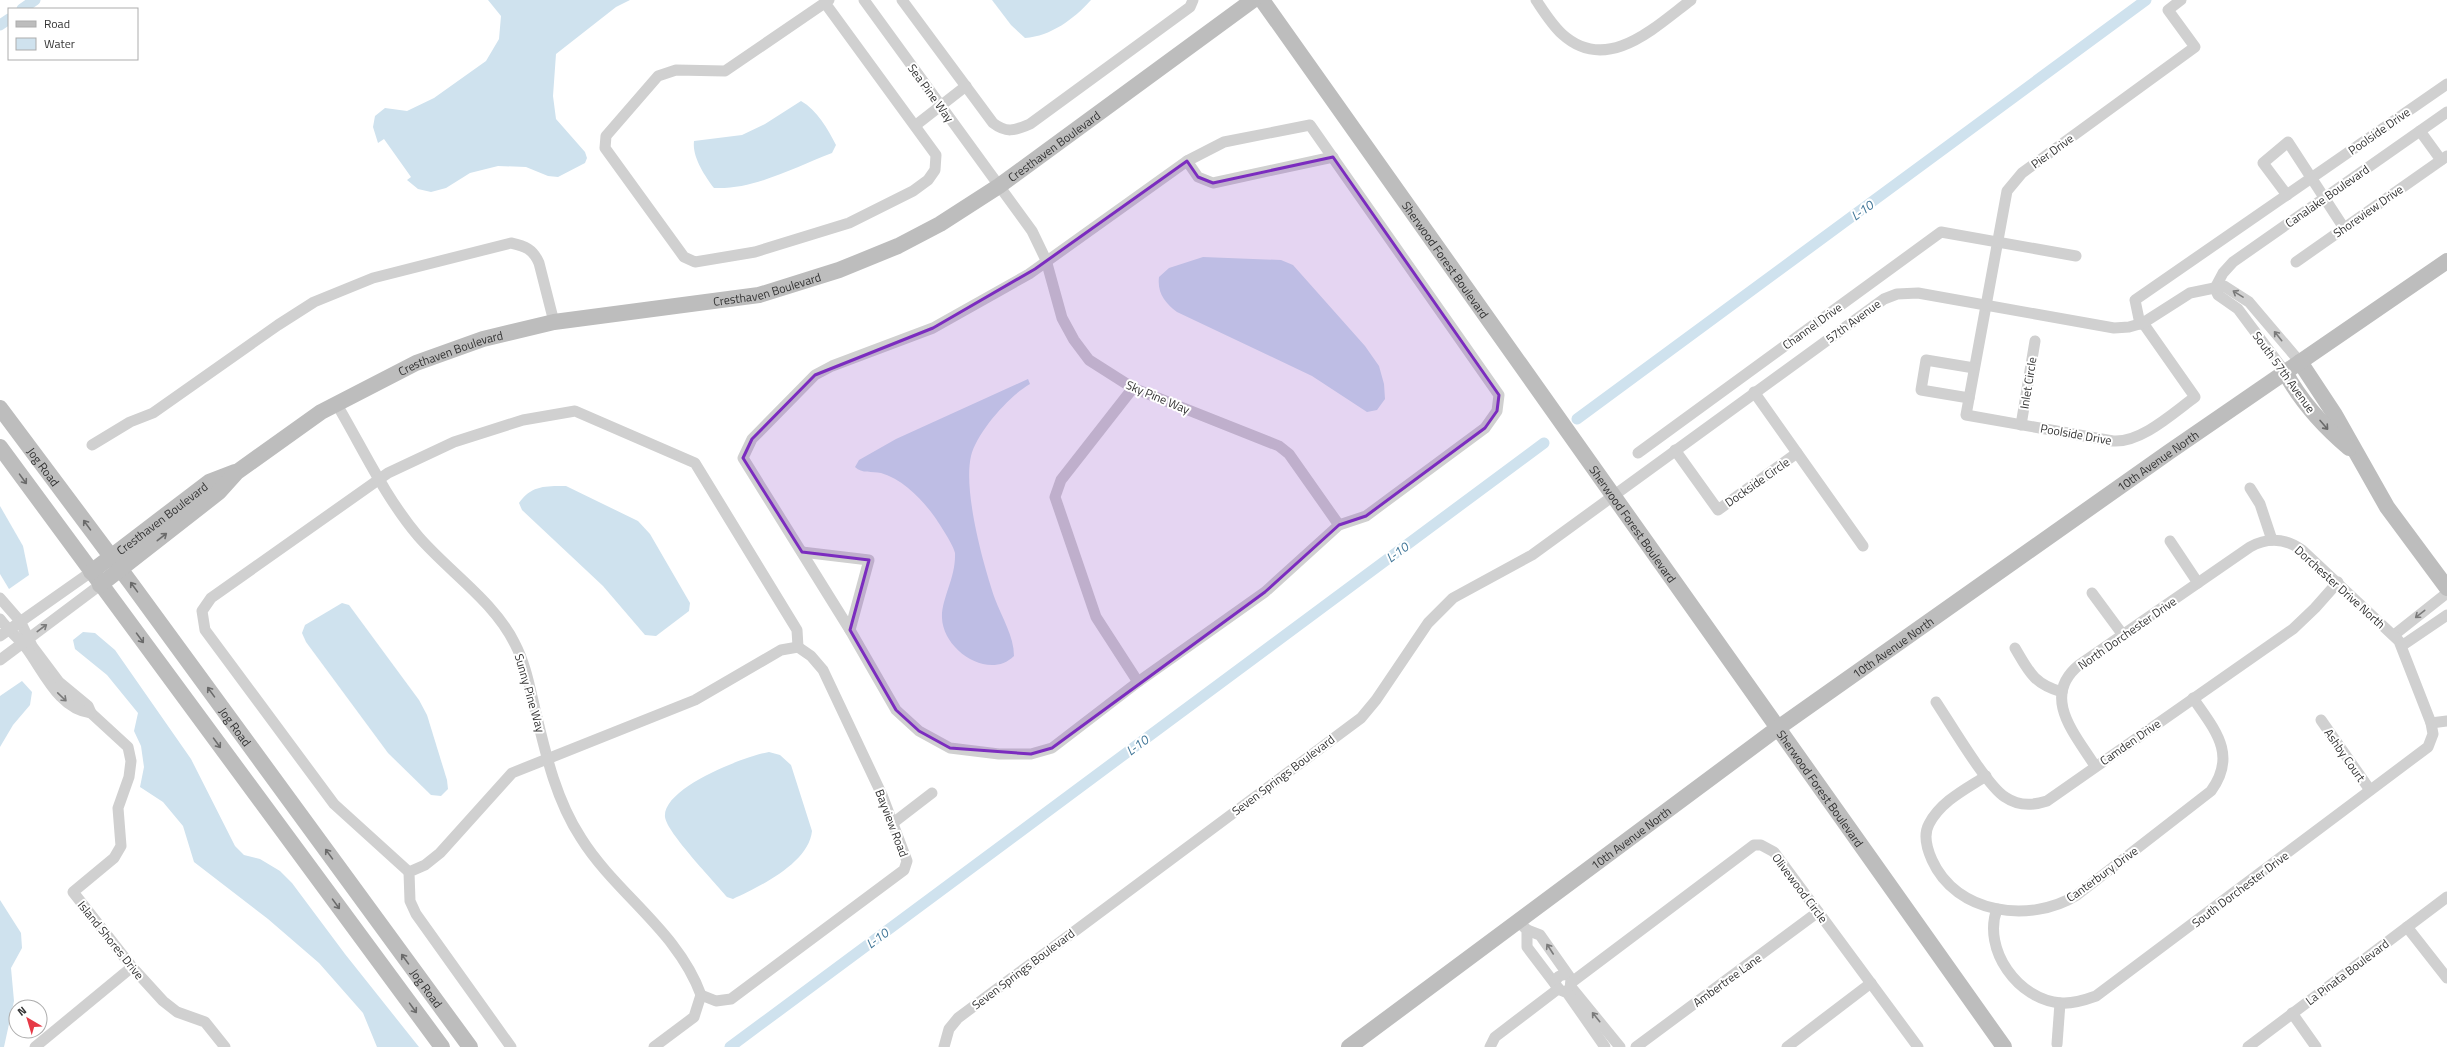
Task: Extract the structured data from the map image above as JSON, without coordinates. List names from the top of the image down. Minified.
{"streets":{"street":["Sea Pine Way","Poolside Drive","Cresthaven Boulevard","Pier Drive","Canalake Boulevard","Shoreview Drive","Sherwood Forest Boulevard","57th Avenue","Channel Drive","South 57th Avenue","Inlet Circle","Sky Pine Way","10th Avenue North","Jog Road","Dockside Circle","Dorchester Drive North","North Dorchester Drive","Sunny Pine Way","Camden Drive","Ashby Court","Seven Springs Boulevard","Bayview Road","Canterbury Drive","Olivewood Circle","South Dorchester Drive","Island Shores Drive","La Pinata Boulevard","Ambertree Lane"]},"crossings":[["Sea Pine Way","Cresthaven Boulevard"],["Sea Pine Way","Sky Pine Way"],["Poolside Drive","Pier Drive"],["Poolside Drive","57th Avenue"],["Poolside Drive","Inlet Circle"],["Cresthaven Boulevard","Sky Pine Way"],["Cresthaven Boulevard","Jog Road"],["Cresthaven Boulevard","Sunny Pine Way"],["Pier Drive","57th Avenue"],["Pier Drive","Channel Drive"],["Canalake Boulevard","Shoreview Drive"],["Canalake Boulevard","57th Avenue"],["Canalake Boulevard","South 57th Avenue"],["Sherwood Forest Boulevard","57th Avenue"],["Sherwood Forest Boulevard","10th Avenue North"],["Sherwood Forest Boulevard","Seven Springs Boulevard"],["57th Avenue","South 57th Avenue"],["57th Avenue","Dockside Circle"],["57th Avenue","Seven Springs Boulevard"],["South 57th Avenue","10th Avenue North"],["Dorchester Drive North","North Dorchester Drive"],["Dorchester Drive North","Camden Drive"],["Dorchester Drive North","South Dorchester Drive"],["Sunny Pine Way","Bayview Road"],["Camden Drive","Canterbury Drive"],["Ashby Court","South Dorchester Drive"],["Canterbury Drive","South Dorchester Drive"],["Olivewood Circle","Ambertree Lane"]],"water":["L-10"],"legend":["Road","Water"],"north":"top left"}
